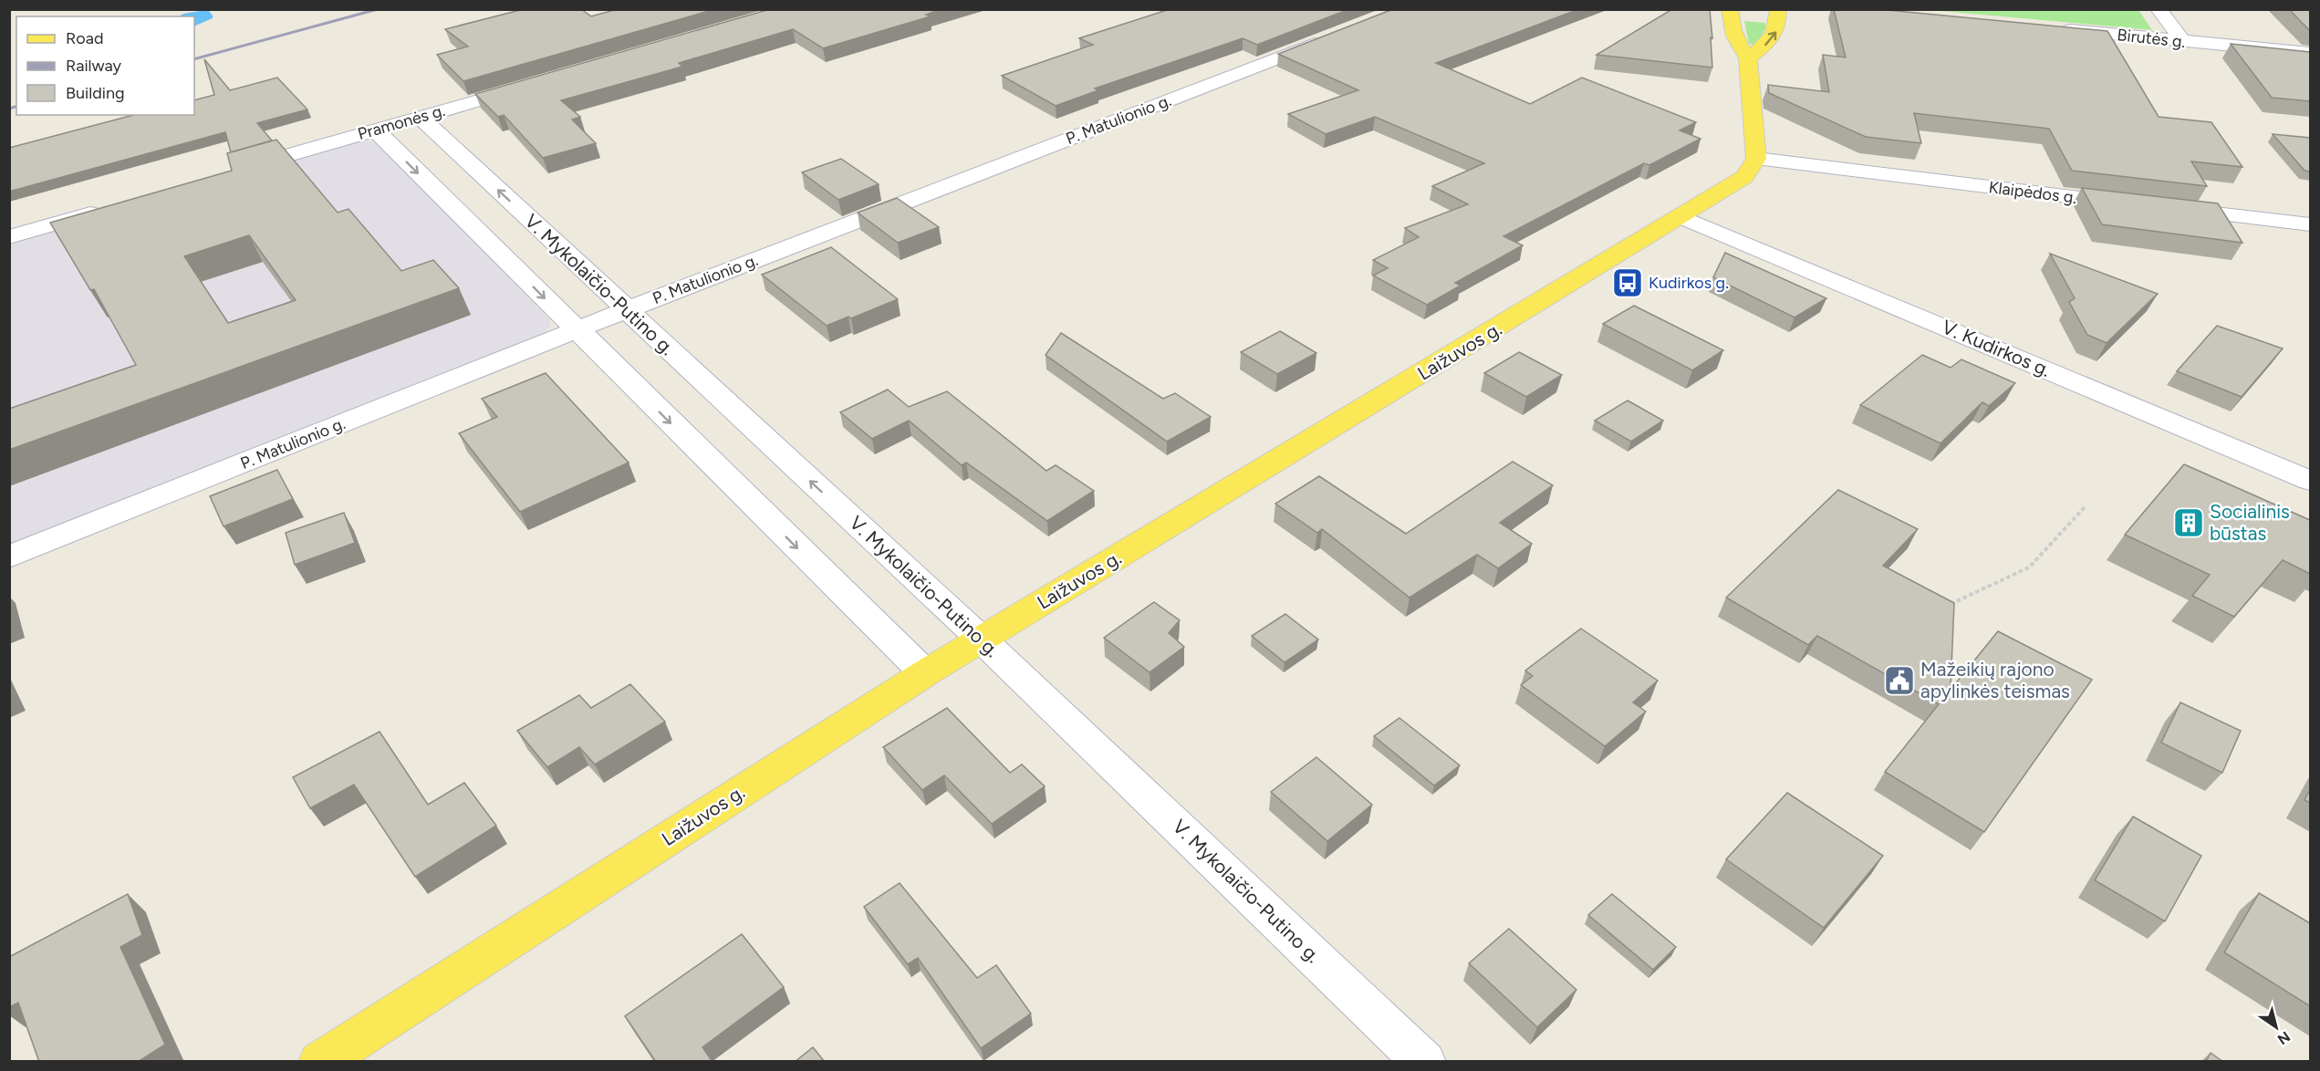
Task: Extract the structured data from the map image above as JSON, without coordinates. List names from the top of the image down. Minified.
{"streets":{"main road":["Laižuvos g."],"street":["Birutės g.","P. Matulionio g.","Pramonės g.","Klaipėdos g.","V. Mykolaičio-Putino g.","V. Kudirkos g."]},"crossings":[["P. Matulionio g.","V. Mykolaičio-Putino g."],["Pramonės g.","V. Mykolaičio-Putino g."],["Klaipėdos g.","Laižuvos g."],["V. Mykolaičio-Putino g.","Laižuvos g."],["V. Kudirkos g.","Laižuvos g."]],"places":{"bus stop":["Kudirkos g."],"building":["Socialinis būstas"],"public building":["Mažeikių rajono apylinkės teismas"]},"legend":["Road","Railway","Building"],"north":"bottom right"}
